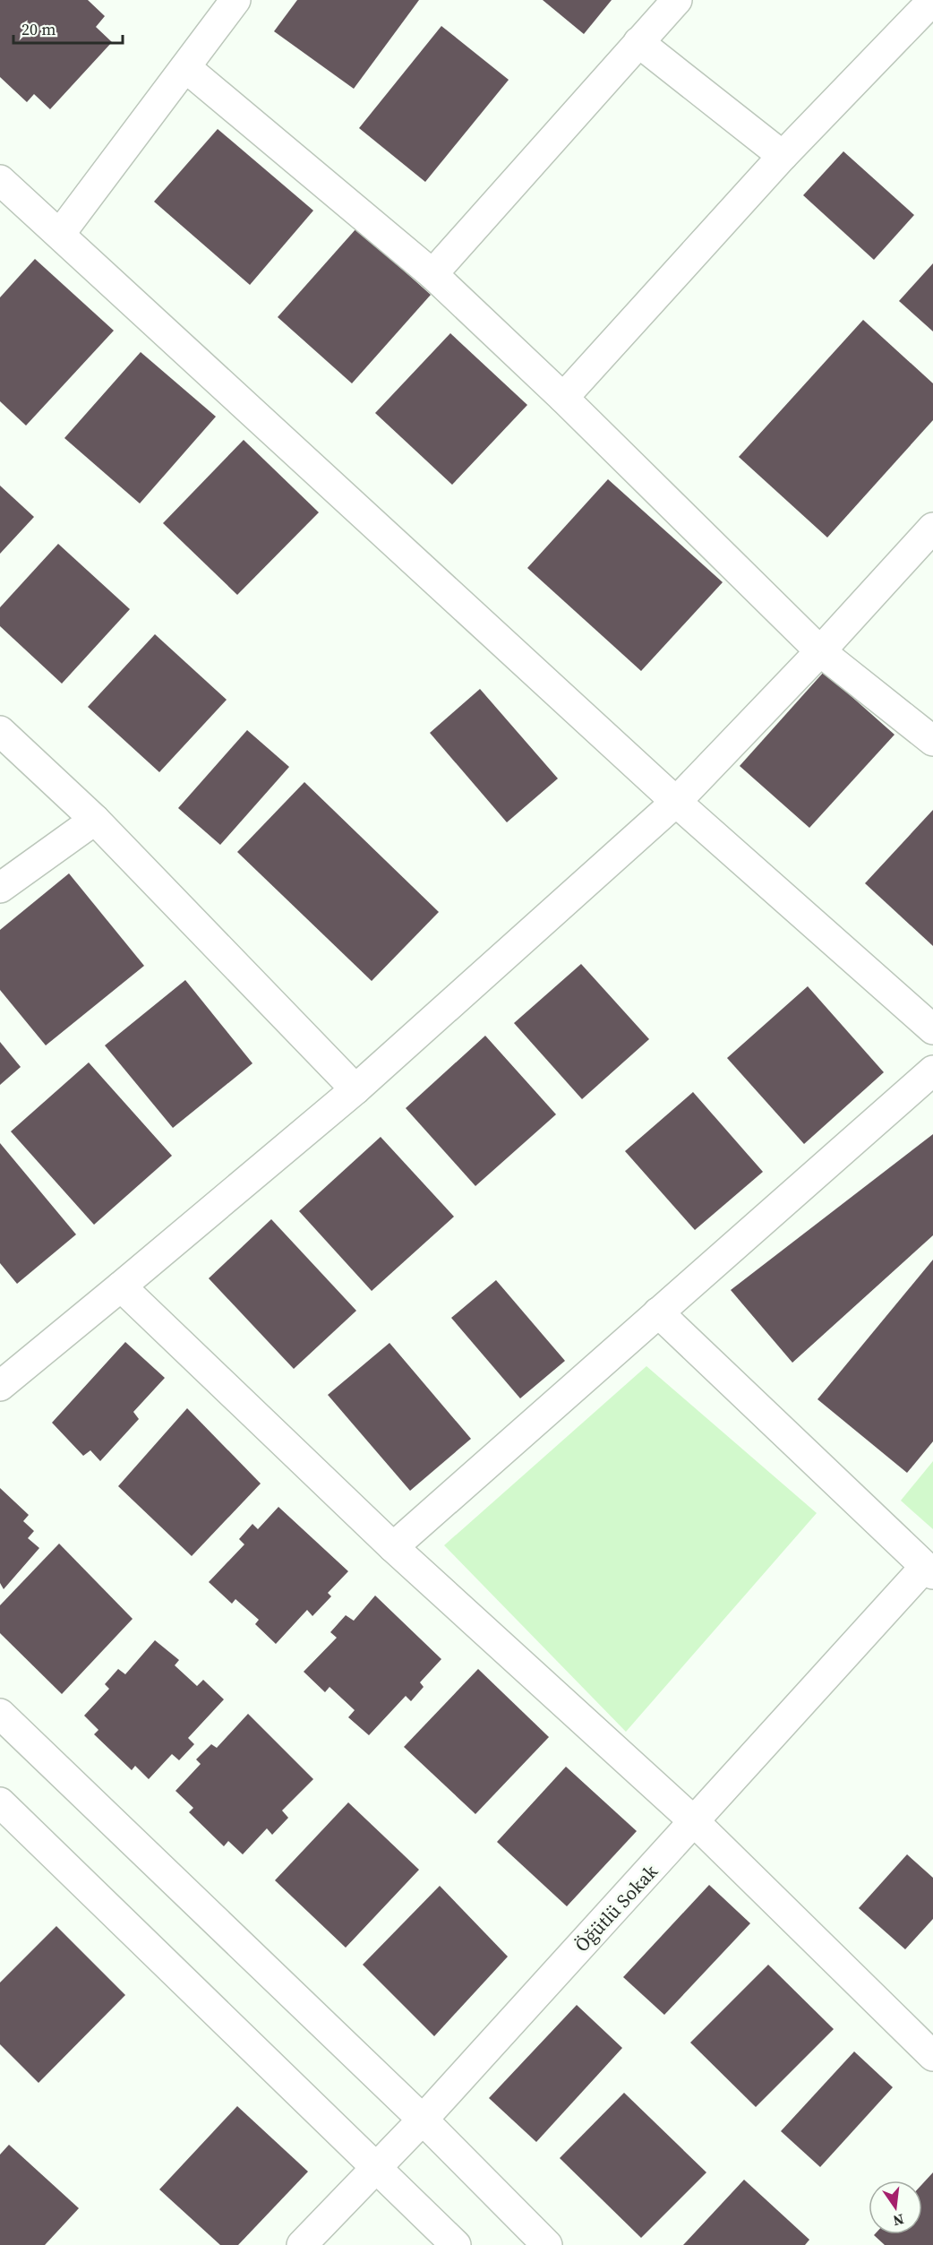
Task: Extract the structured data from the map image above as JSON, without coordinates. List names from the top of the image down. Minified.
{"streets":{"street":["Öğütlü Sokak"]},"scale_bar":"20 m","north":"bottom"}
